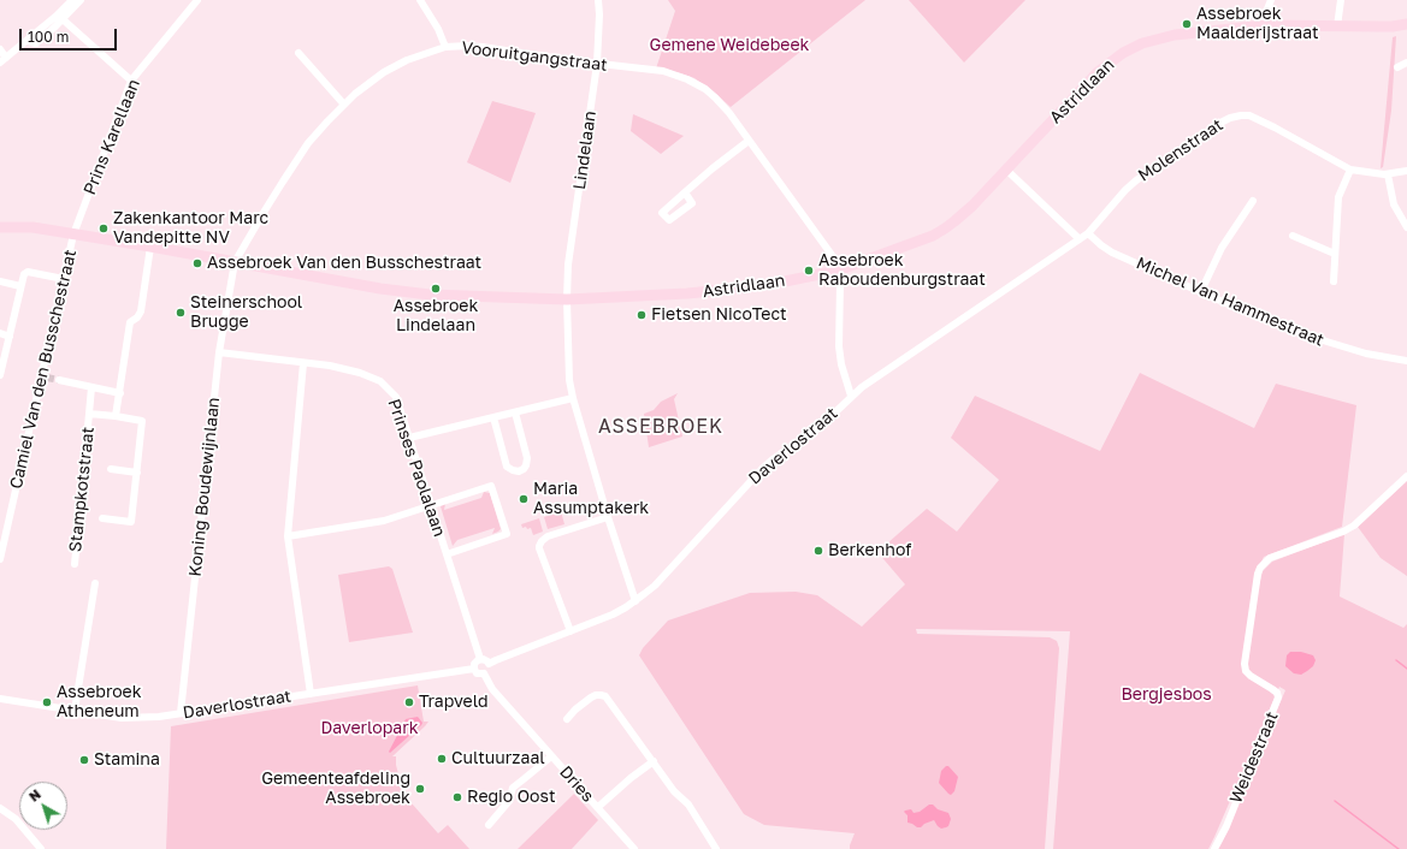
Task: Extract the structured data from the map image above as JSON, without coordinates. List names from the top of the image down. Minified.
{"streets":{"main road":["Astridlaan"],"street":["Vooruitgangstraat","Prins Karellaan","Lindelaan","Molenstraat","Michel Van Hammestraat","Camiel Van den Busschestraat","Daverlostraat","Prinses Paolalaan","Koning Boudewijnlaan","Stampkotstraat","Weidestraat","Dries"]},"crossings":[["Vooruitgangstraat","Astridlaan"],["Vooruitgangstraat","Lindelaan"],["Vooruitgangstraat","Daverlostraat"],["Vooruitgangstraat","Koning Boudewijnlaan"],["Astridlaan","Prins Karellaan"],["Astridlaan","Lindelaan"],["Astridlaan","Camiel Van den Busschestraat"],["Astridlaan","Koning Boudewijnlaan"],["Prins Karellaan","Camiel Van den Busschestraat"],["Lindelaan","Daverlostraat"],["Molenstraat","Michel Van Hammestraat"],["Molenstraat","Daverlostraat"],["Daverlostraat","Prinses Paolalaan"],["Daverlostraat","Koning Boudewijnlaan"],["Daverlostraat","Dries"],["Prinses Paolalaan","Koning Boudewijnlaan"],["Prinses Paolalaan","Dries"]],"districts":["ASSEBROEK"],"parks":["Gemene Weidebeek","Bergjesbos","Daverlopark"],"places":["Assebroek Maalderijstraat","Zakenkantoor Marc Vandepitte NV","Assebroek Van den Busschestraat","Assebroek Raboudenburgstraat","Assebroek Lindelaan","Steinerschool Brugge","Fietsen NicoTect","Maria Assumptakerk","Berkenhof","Assebroek Atheneum","Trapveld","Cultuurzaal","Stamina","Gemeenteafdeling Assebroek","Regio Oost"],"scale_bar":"100 m","north":"top left"}
